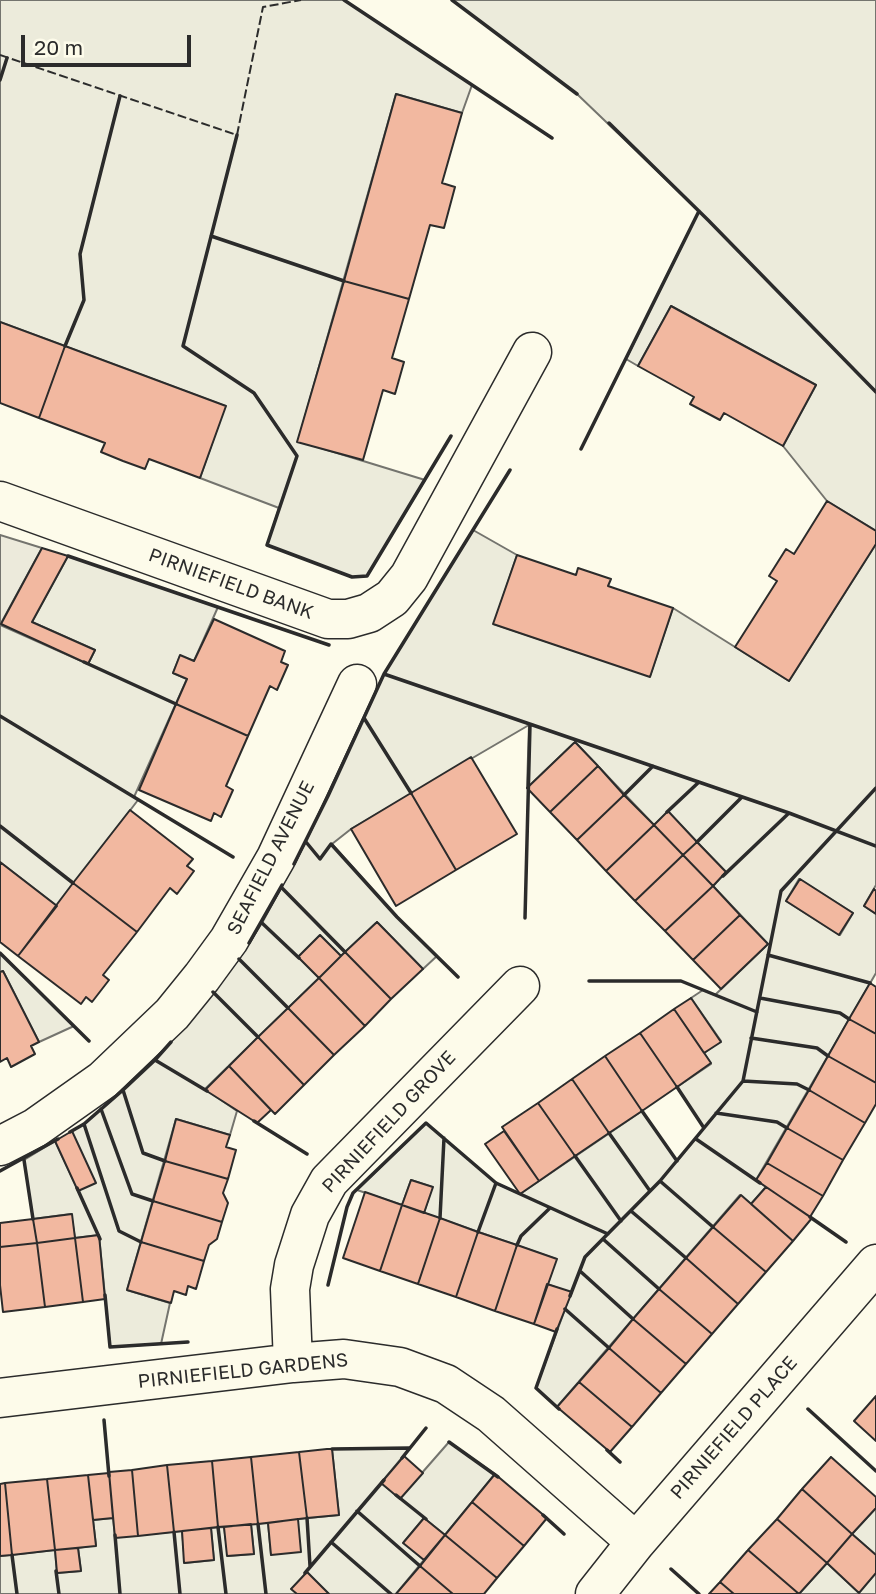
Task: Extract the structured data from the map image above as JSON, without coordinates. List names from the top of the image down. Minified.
{"streets":{"street":["PIRNIEFIELD BANK","SEAFIELD AVENUE","PIRNIEFIELD GROVE","PIRNIEFIELD GARDENS","PIRNIEFIELD PLACE"]},"crossings":[["PIRNIEFIELD GROVE","PIRNIEFIELD GARDENS"],["PIRNIEFIELD GARDENS","PIRNIEFIELD PLACE"]],"scale_bar":"20 m"}
